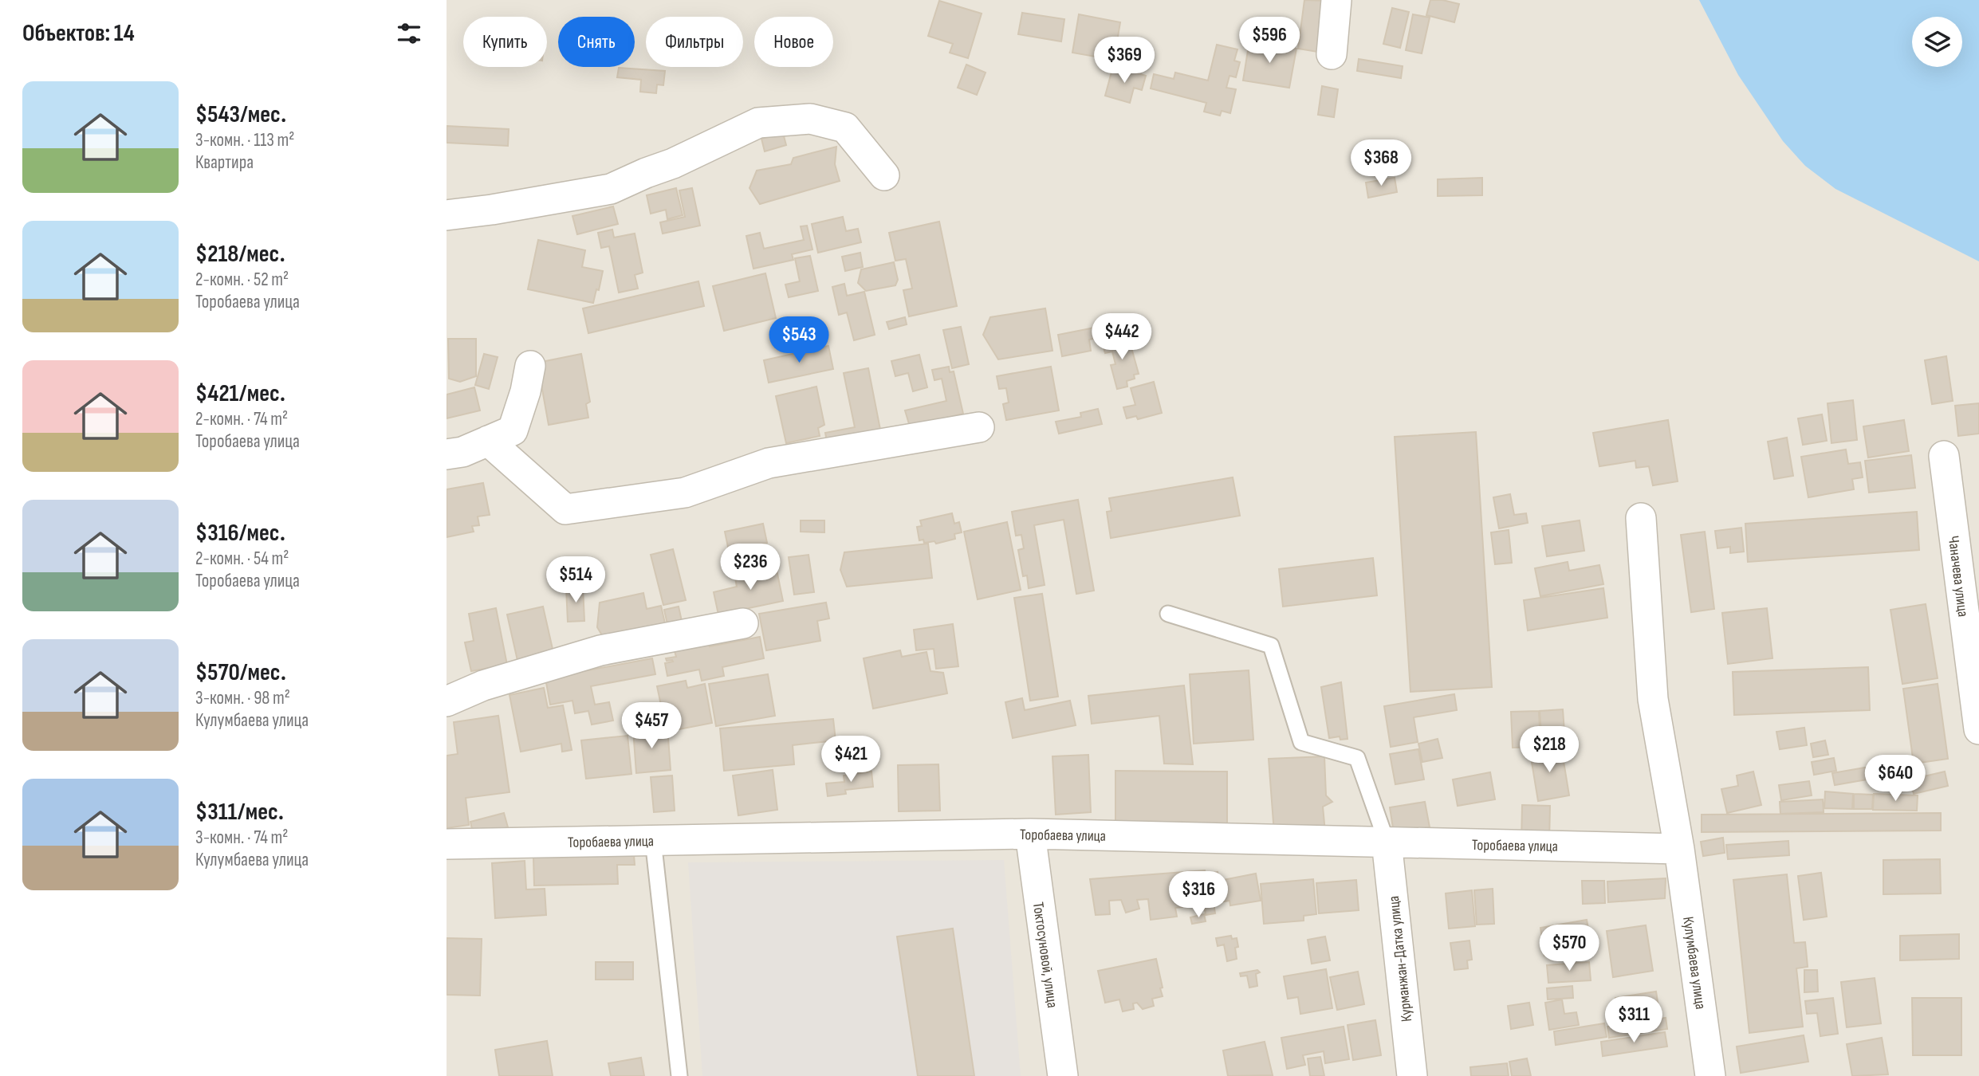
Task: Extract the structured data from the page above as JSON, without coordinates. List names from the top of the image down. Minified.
{"streets":{"street":["Чаначева улица","Торобаева улица","Токтосуновой, улица","Курманжан-Датка улица","Кулумбаева улица"]},"crossings":[["Торобаева улица","Токтосуновой, улица"],["Торобаева улица","Курманжан-Датка улица"],["Торобаева улица","Кулумбаева улица"]],"page":{"heading":"Объектов: 14","price":["$596","$369","$368","$442","$543","$236","$514","$457","$218","$421","$640","$316","$570","$311"],"chip":["Купить","Снять","Фильтры","Новое"],"list":[{"name":"$543/мес.","note":"3-комн. · 113 m² · Квартира"},{"name":"$218/мес.","note":"2-комн. · 52 m² · Торобаева улица"},{"name":"$421/мес.","note":"2-комн. · 74 m² · Торобаева улица"},{"name":"$316/мес.","note":"2-комн. · 54 m² · Торобаева улица"},{"name":"$570/мес.","note":"3-комн. · 98 m² · Кулумбаева улица"},{"name":"$311/мес.","note":"3-комн. · 74 m² · Кулумбаева улица"}]}}
